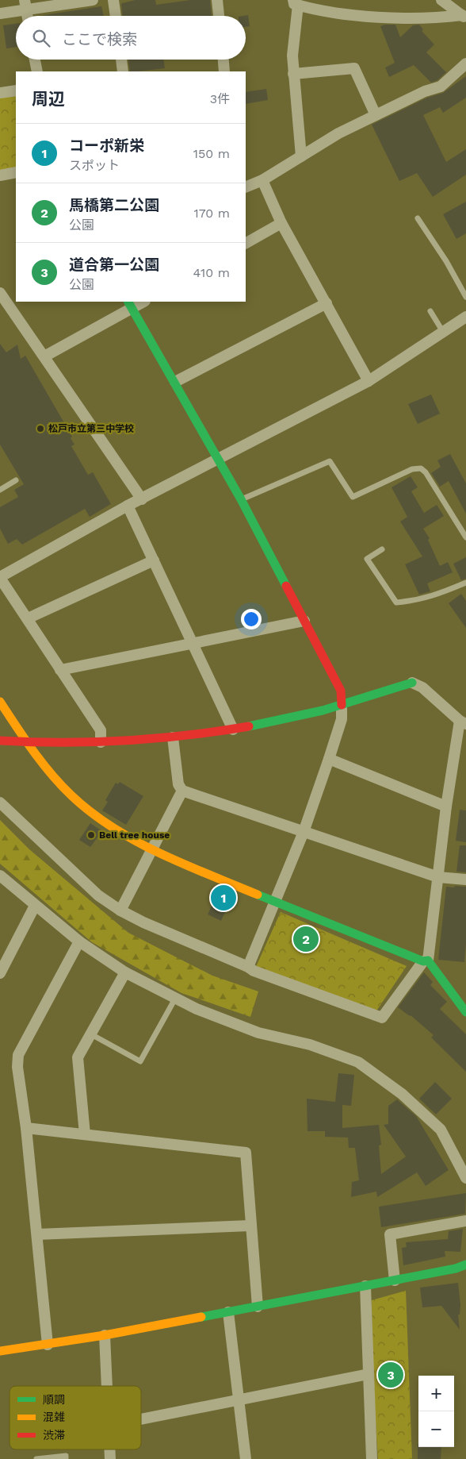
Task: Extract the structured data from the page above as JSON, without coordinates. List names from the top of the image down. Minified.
{"places":["松戸市立第三中学校","Bell tree house"],"legend":["順調","混雑","渋滞"],"page":{"search":"ここで検索","heading":["周辺","3件"],"list":[{"mark":"1","name":"コーポ新栄","note":"スポット","value":"150 m"},{"mark":"2","name":"馬橋第二公園","note":"公園","value":"170 m"},{"mark":"3","name":"道合第一公園","note":"公園","value":"410 m"}],"pins":["1","2","3"],"map_buttons":["+","−"]}}
